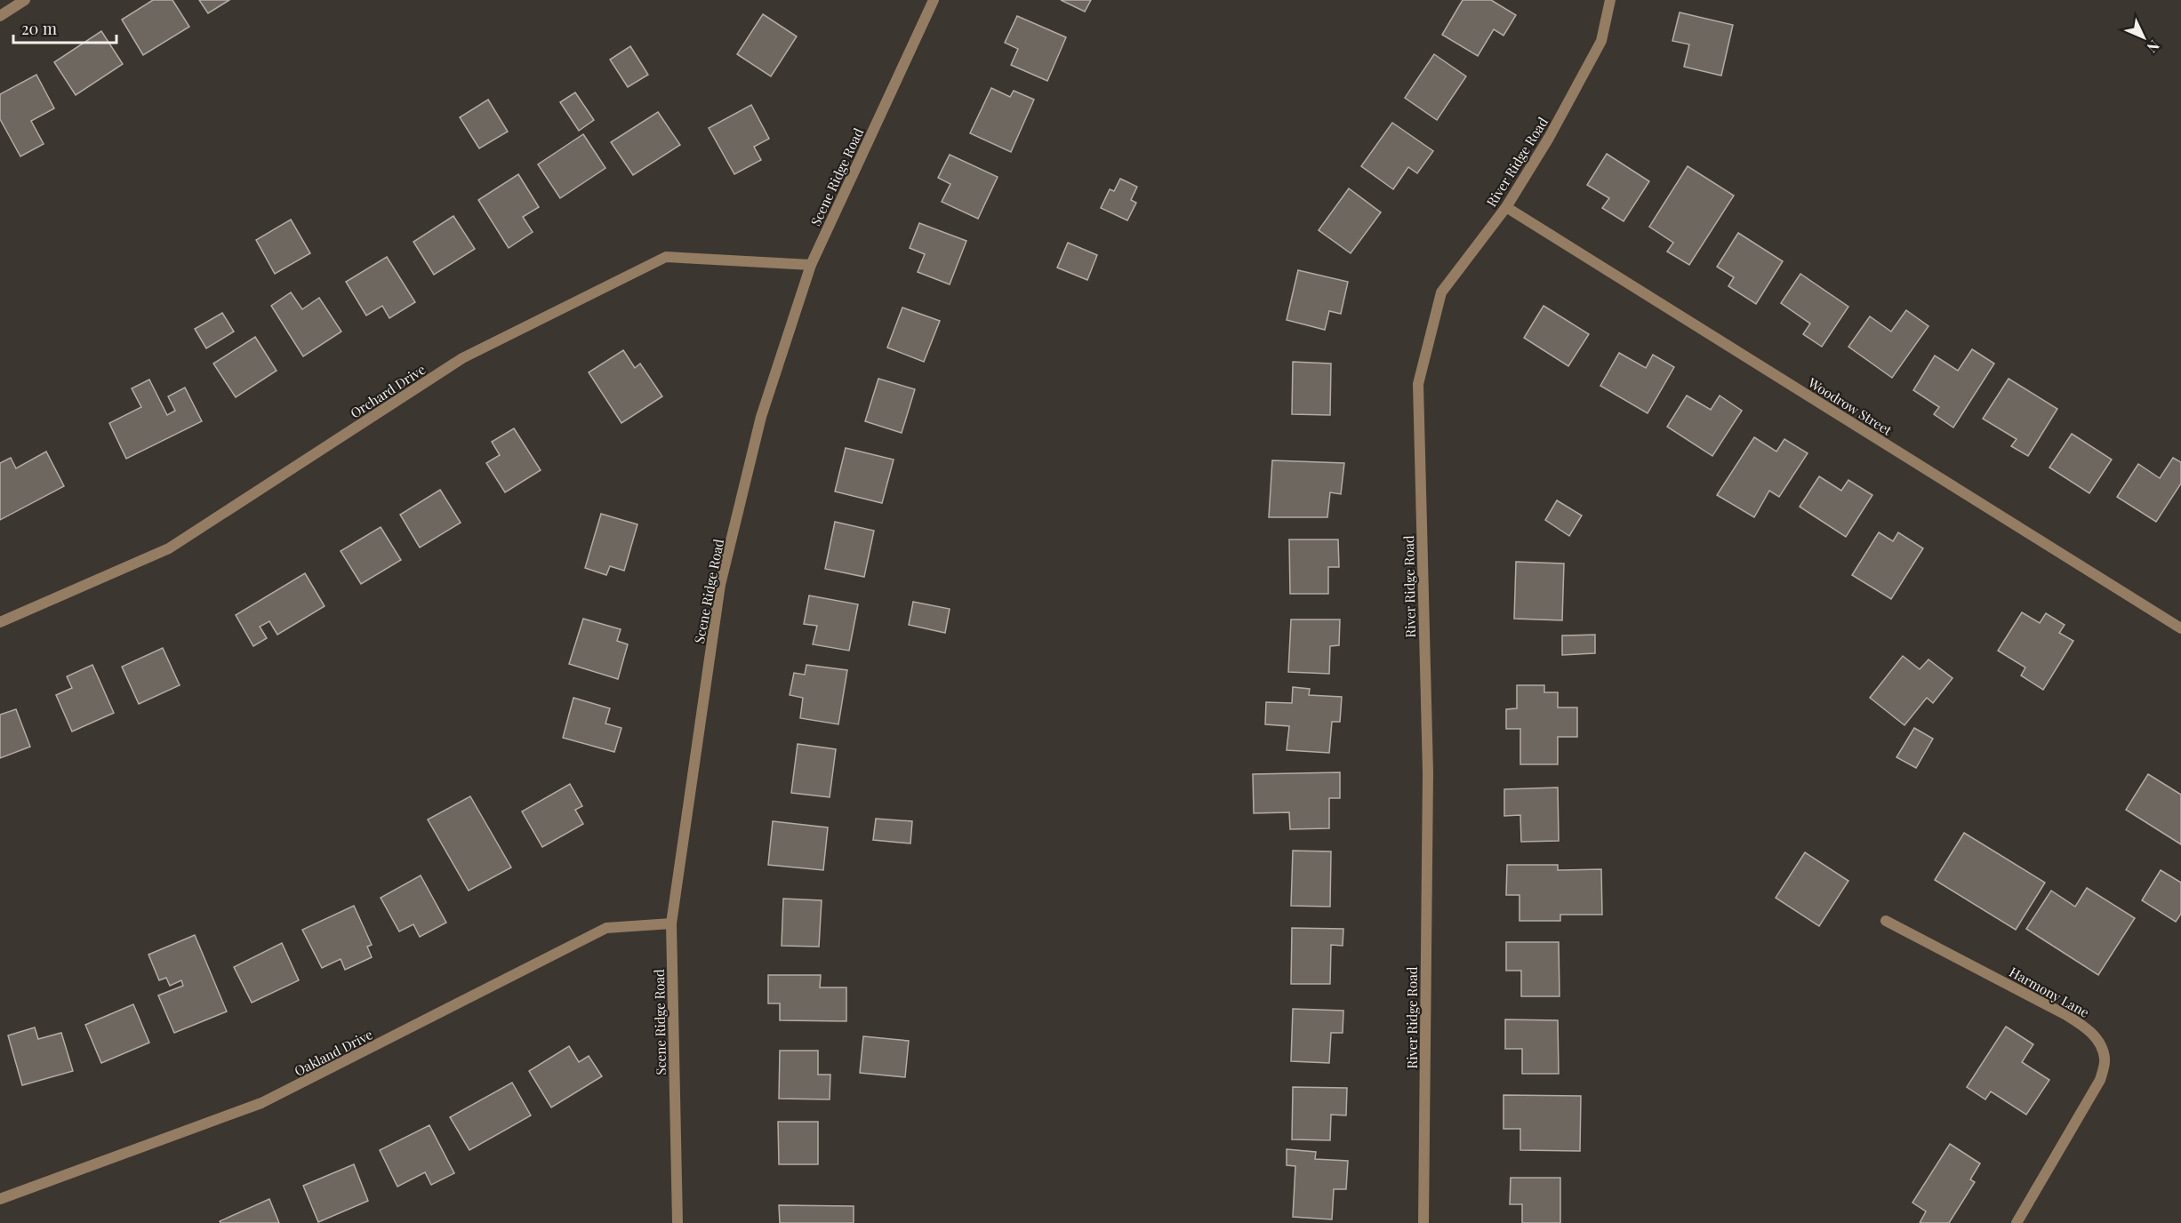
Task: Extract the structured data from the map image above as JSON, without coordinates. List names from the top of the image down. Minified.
{"streets":{"street":["River Ridge Road","Scene Ridge Road","Orchard Drive","Woodrow Street","Harmony Lane","Oakland Drive"]},"crossings":[["River Ridge Road","Woodrow Street"],["Scene Ridge Road","Orchard Drive"],["Scene Ridge Road","Oakland Drive"]],"scale_bar":"20 m","north":"bottom right"}
